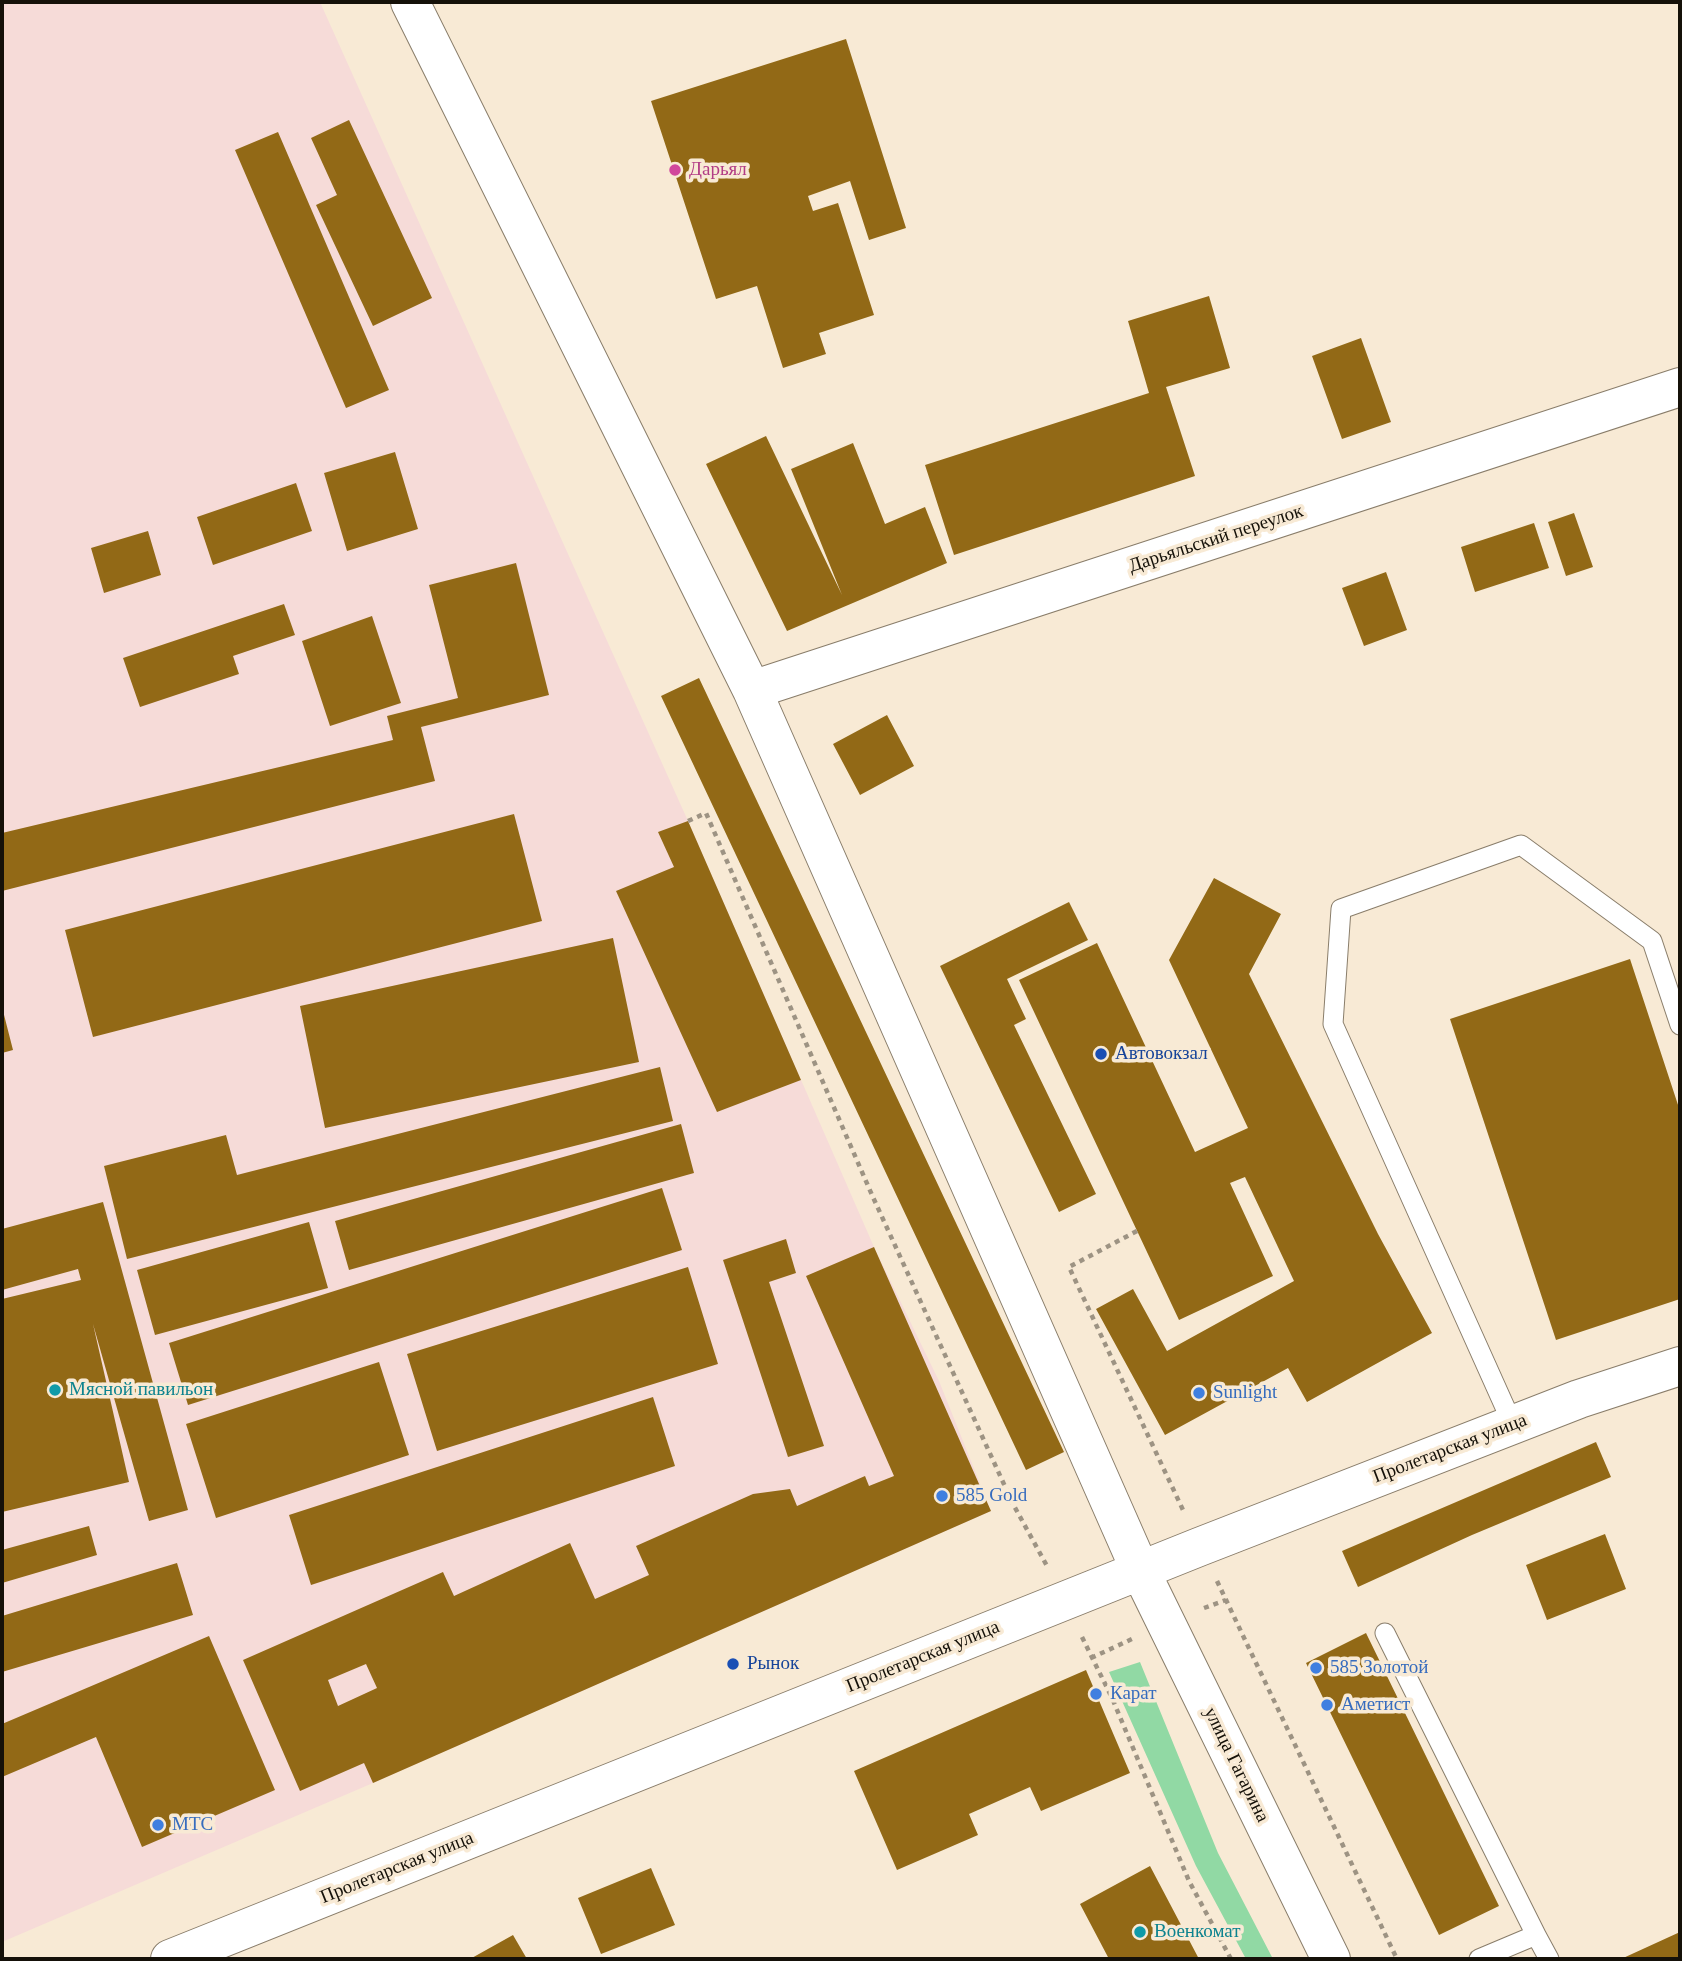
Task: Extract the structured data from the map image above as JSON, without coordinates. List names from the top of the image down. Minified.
{"streets":{"street":["Дарьяльский переулок","Пролетарская улица","улица Гагарина"]},"crossings":[["Дарьяльский переулок","улица Гагарина"],["Пролетарская улица","улица Гагарина"]],"places":["Дарьял","Автовокзал","Мясной павильон","Sunlight","585 Gold","Рынок","585 Золотой","Карат","Аметист","МТС","Военкомат"]}
